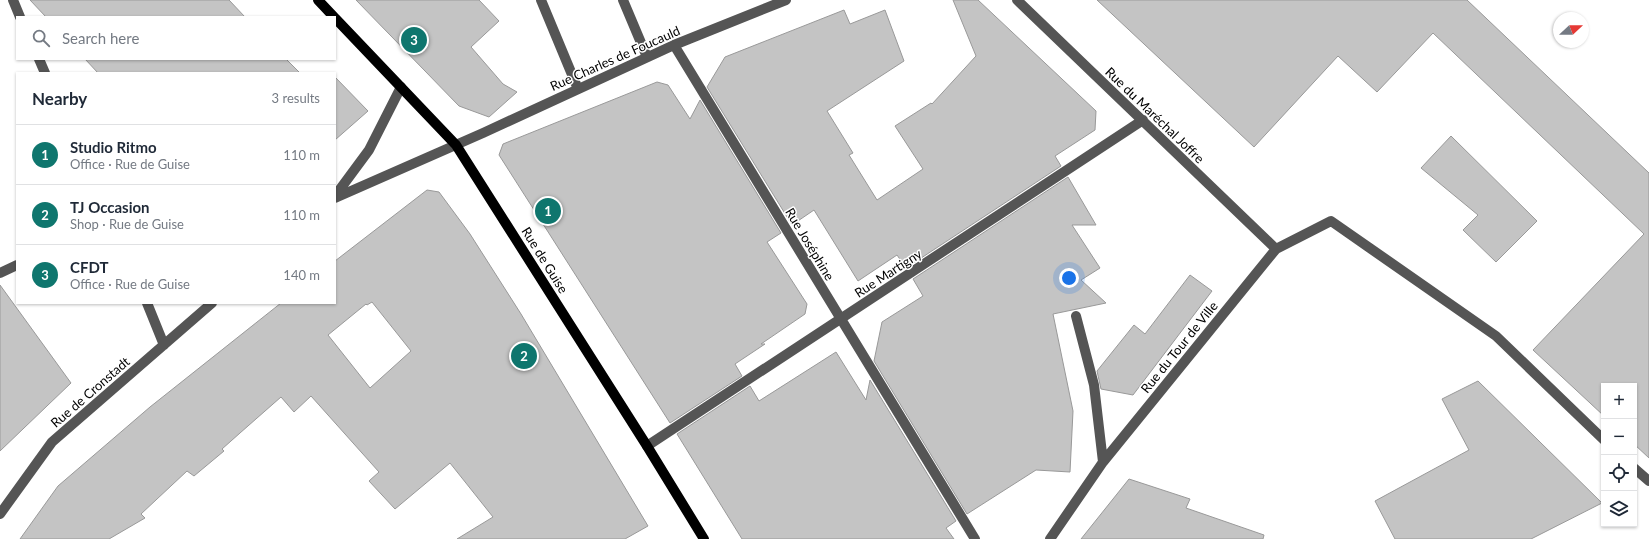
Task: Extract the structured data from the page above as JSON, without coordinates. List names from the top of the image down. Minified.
{"streets":{"main road":["Rue de Guise"],"street":["Rue Charles de Foucauld","Rue du Maréchal Joffre","Rue Joséphine","Rue Martigny","Rue du Tour de Ville","Rue de Cronstadt"]},"crossings":[["Rue Charles de Foucauld","Rue Joséphine"],["Rue Charles de Foucauld","Rue de Guise"],["Rue du Maréchal Joffre","Rue Martigny"],["Rue du Maréchal Joffre","Rue du Tour de Ville"],["Rue Joséphine","Rue Martigny"],["Rue de Guise","Rue Martigny"]],"north":"right","page":{"search":"Search here","pins":["3","1","2"],"heading":["Nearby","3 results"],"list":[{"mark":"1","name":"Studio Ritmo","note":"Office · Rue de Guise","value":"110 m"},{"mark":"2","name":"TJ Occasion","note":"Shop · Rue de Guise","value":"110 m"},{"mark":"3","name":"CFDT","note":"Office · Rue de Guise","value":"140 m"}],"map_buttons":["+","−"]}}
